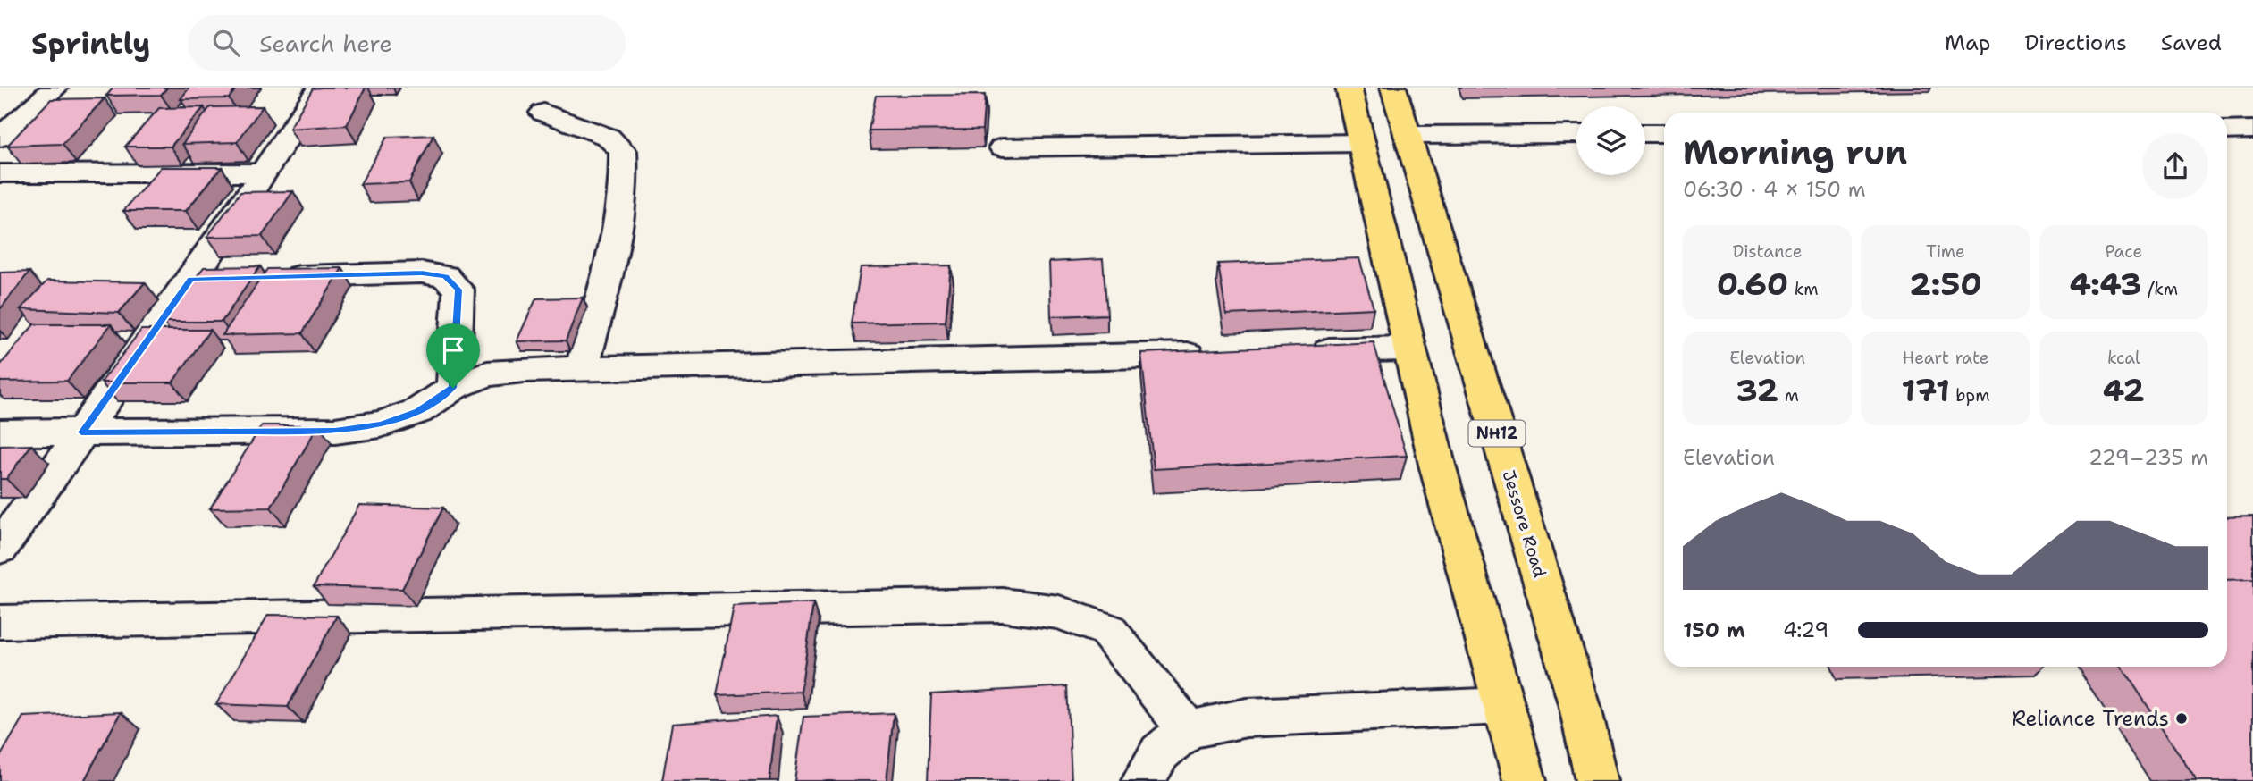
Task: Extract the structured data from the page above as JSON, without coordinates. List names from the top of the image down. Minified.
{"streets":{"highway":["NH12","Jessore Road"]},"places":["Reliance Trends"],"page":{"header":"Sprintly","search":"Search here","nav":["Map","Directions","Saved"],"heading":["Morning run","06:30 · 4 × 150 m"],"stats":[["Distance","0.60 km"],["Time","2:50"],["Pace","4:43 /km"],["Elevation","32 m"],["Heart rate","171 bpm"],["kcal","42"]],"chart":["Elevation","229–235 m"],"list":[{"name":"150 m","note":"4:29"}]}}
